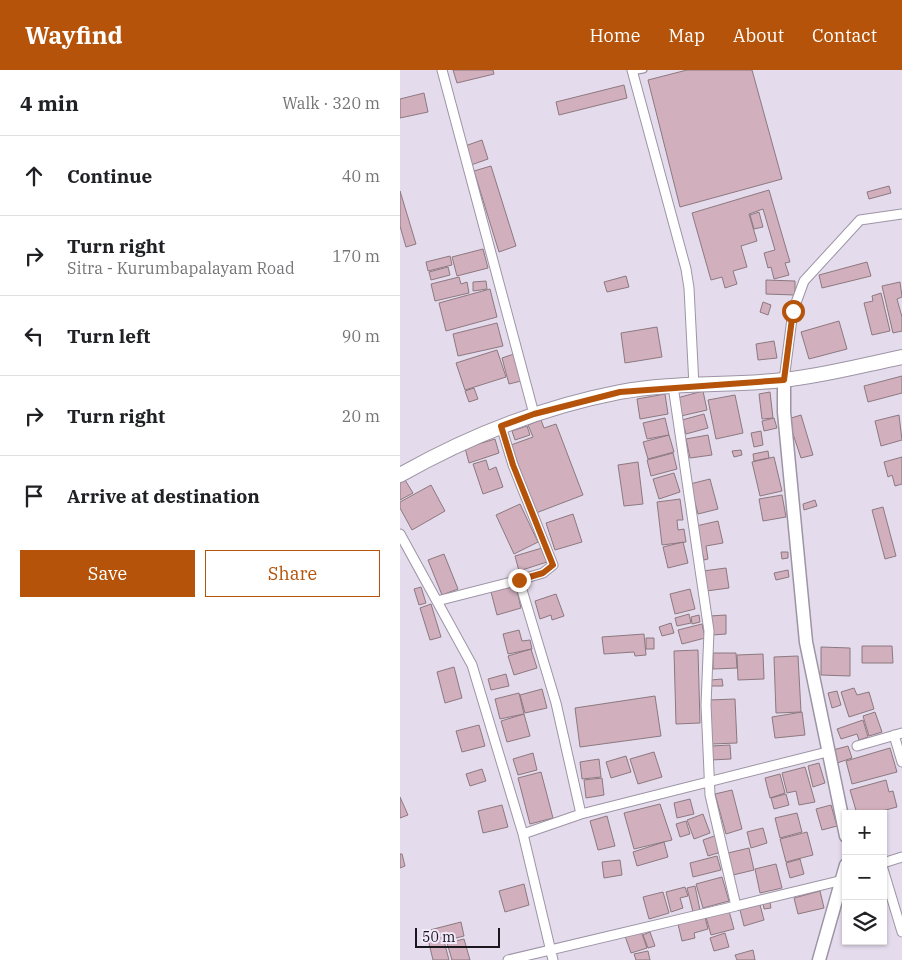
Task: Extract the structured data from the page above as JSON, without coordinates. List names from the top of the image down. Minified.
{"scale_bar":"50 m","page":{"header":"Wayfind","nav":["Home","Map","About","Contact"],"heading":["4 min","Walk · 320 m"],"list":[["Continue","40 m"],["Turn right","Sitra - Kurumbapalayam Road","170 m"],["Turn left","90 m"],["Turn right","20 m"],"Arrive at destination"],"buttons":["Save","Share"],"map_buttons":["+","−"],"scale":"50 m"}}
